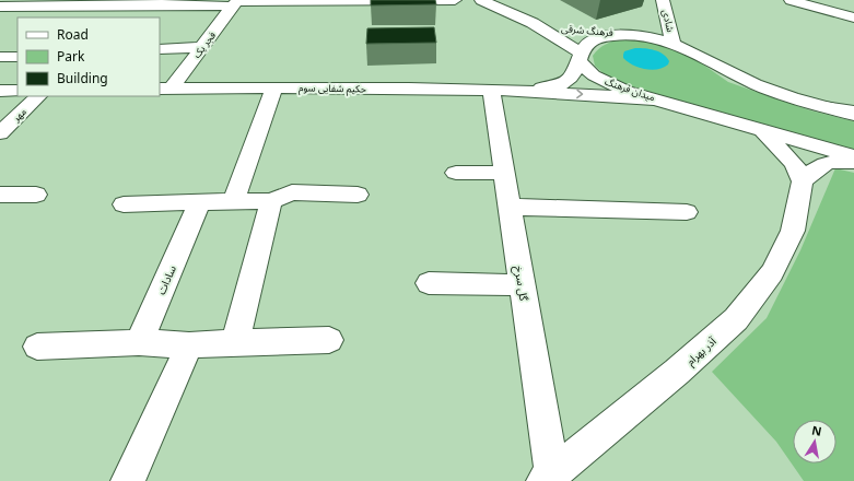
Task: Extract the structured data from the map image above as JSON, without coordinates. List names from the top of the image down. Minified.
{"streets":{"street":["شادی","فرهنگ شرقی","فجر یک","حکیم شفایی سوم","میدان فرهنگ","مهر","سادات","گل سرخ","آذر بهرام"]},"crossings":[["فرهنگ شرقی","میدان فرهنگ"],["فجر یک","حکیم شفایی سوم"],["حکیم شفایی سوم","گل سرخ"],["گل سرخ","آذر بهرام"]],"legend":["Road","Park","Building"],"north":"top"}
